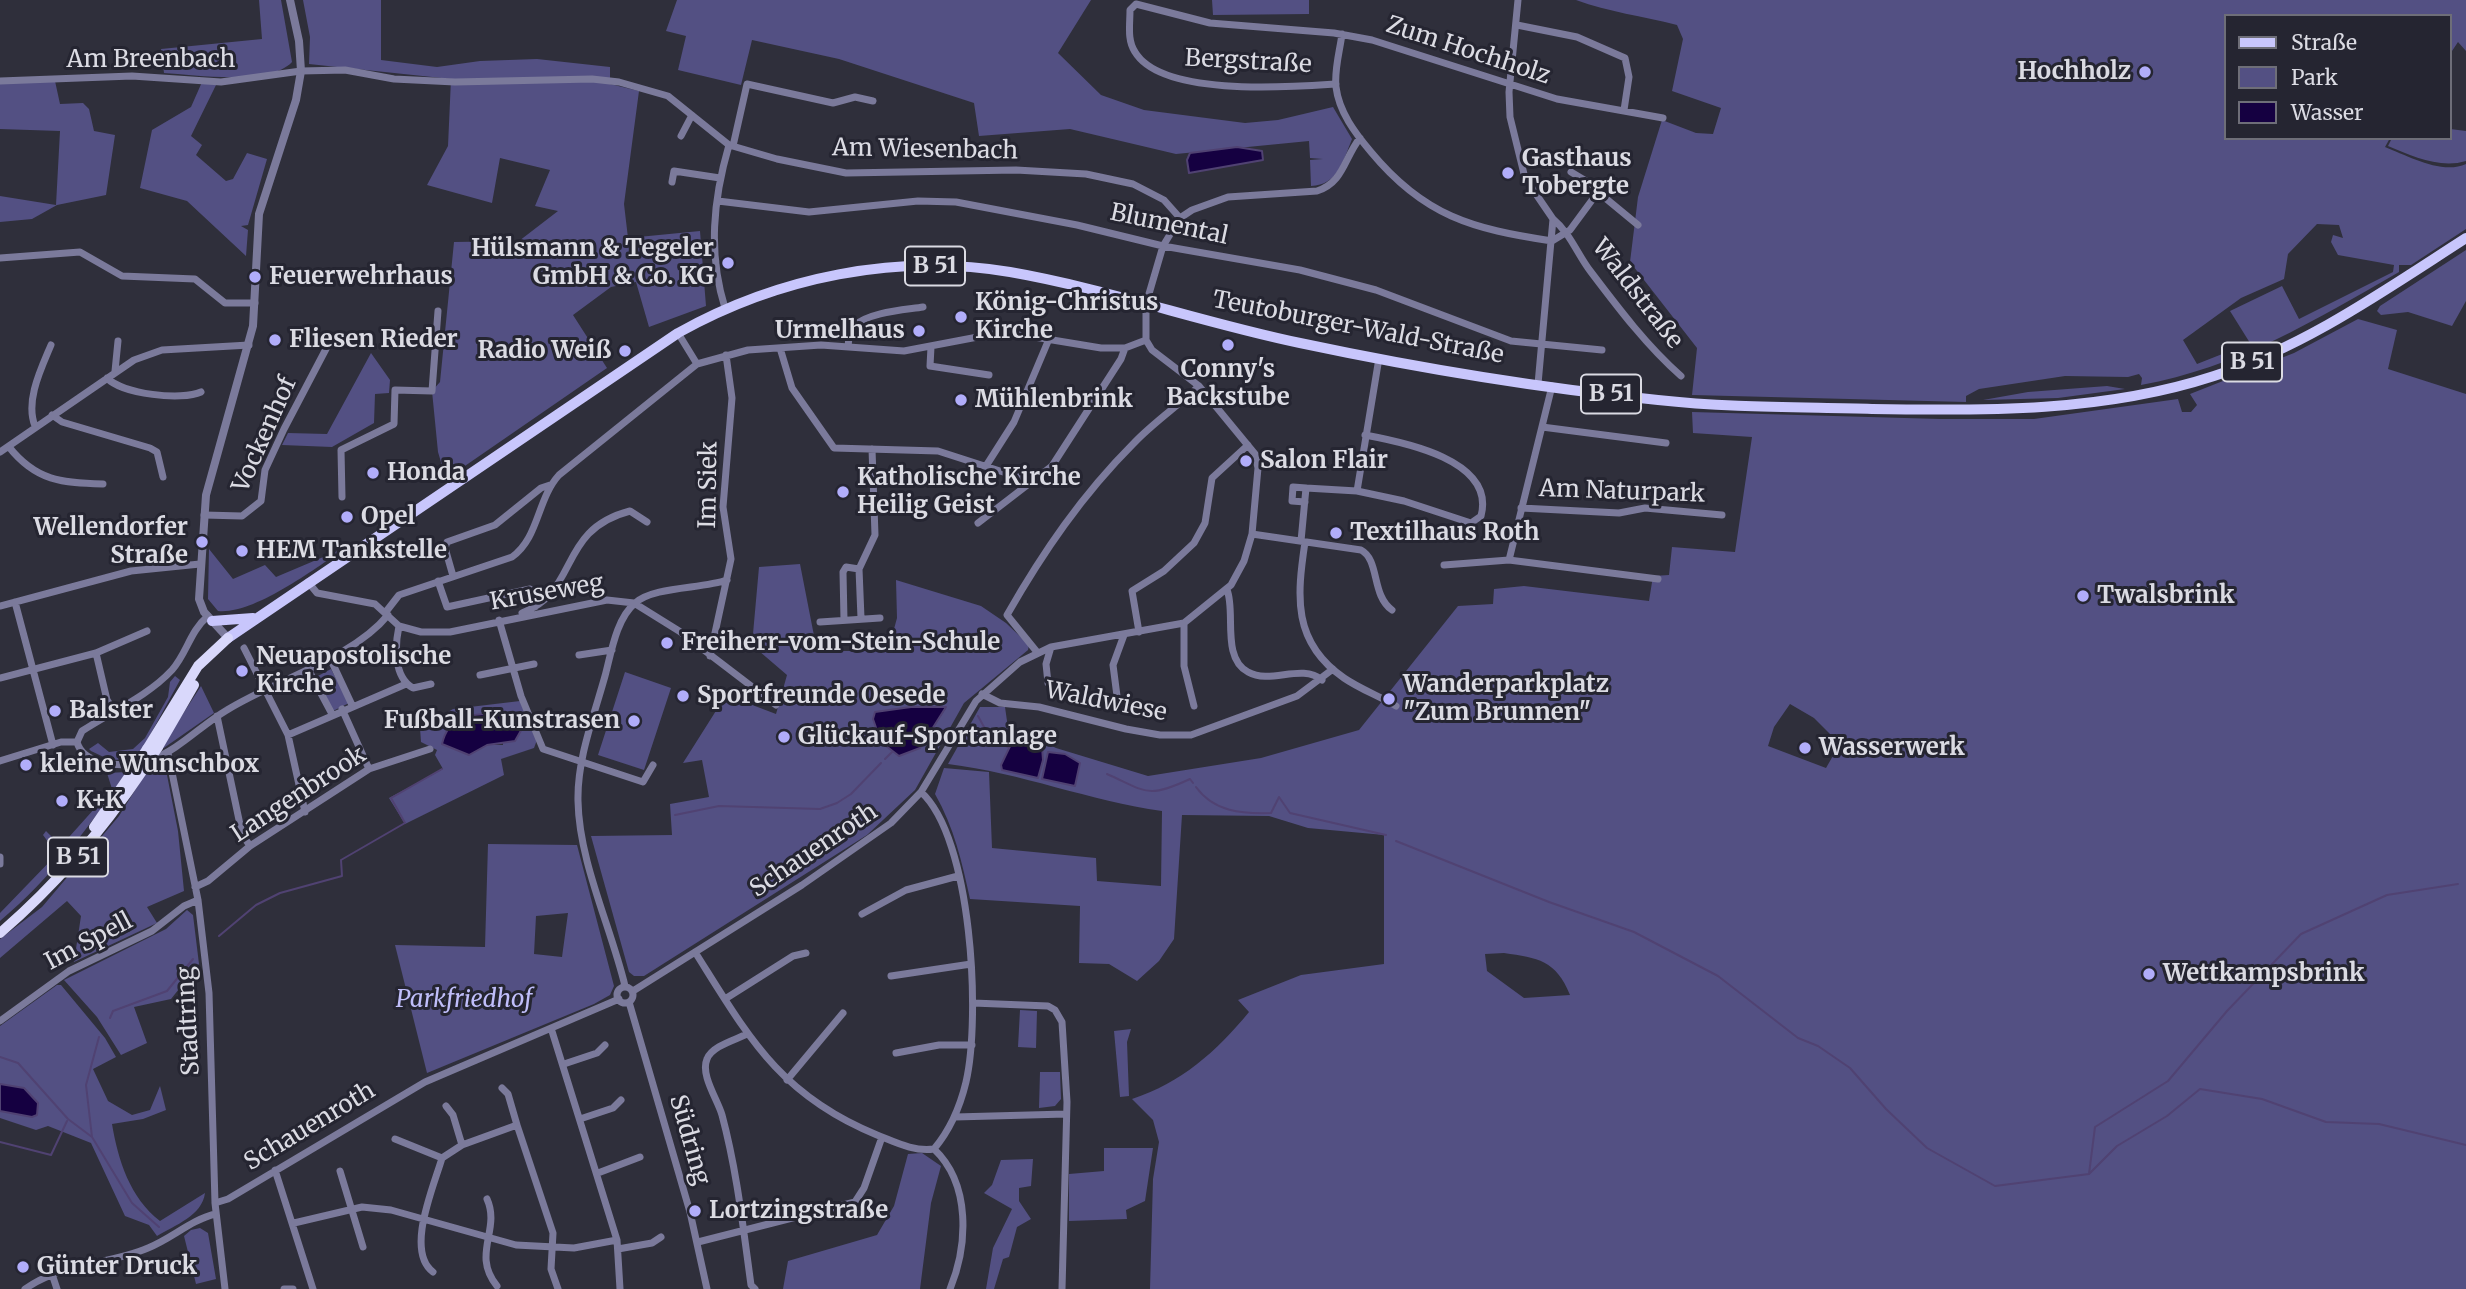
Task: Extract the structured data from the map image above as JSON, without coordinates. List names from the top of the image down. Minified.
{"streets":{"highway":["B 51"],"main road":["Teutoburger-Wald-Straße"],"street":["Zum Hochholz","Am Breenbach","Bergstraße","Am Wiesenbach","Blumental","Waldstraße","Vockenhof","Im Siek","Am Naturpark","Kruseweg","Waldwiese","Langenbrook","Schauenroth","Im Spell","Stadtring","Südring"]},"crossings":[["Zum Hochholz","Bergstraße"],["Zum Hochholz","Waldstraße"],["Am Breenbach","Am Wiesenbach"],["B 51","Teutoburger-Wald-Straße"],["Teutoburger-Wald-Straße","Am Naturpark"],["Im Siek","Kruseweg"],["Waldwiese","Schauenroth"],["Langenbrook","Stadtring"],["Schauenroth","Stadtring"],["Im Spell","Stadtring"]],"parks":["Parkfriedhof"],"places":["Hochholz","Gasthaus Tobergte","Hülsmann & Tegeler GmbH & Co. KG","Feuerwehrhaus","König-Christus Kirche","Urmelhaus","Fliesen Rieder","Conny's Backstube","Radio Weiß","Mühlenbrink","Salon Flair","Honda","Katholische Kirche Heilig Geist","Opel","Textilhaus Roth","Wellendorfer Straße","HEM Tankstelle","Twalsbrink","Freiherr-vom-Stein-Schule","Neuapostolische Kirche","Sportfreunde Oesede","Wanderparkplatz \"Zum Brunnen\"","Balster","Fußball-Kunstrasen","Glückauf-Sportanlage","Wasserwerk","kleine Wunschbox","K+K","Wettkampsbrink","Lortzingstraße","Günter Druck"],"legend":["Straße","Park","Wasser"]}
